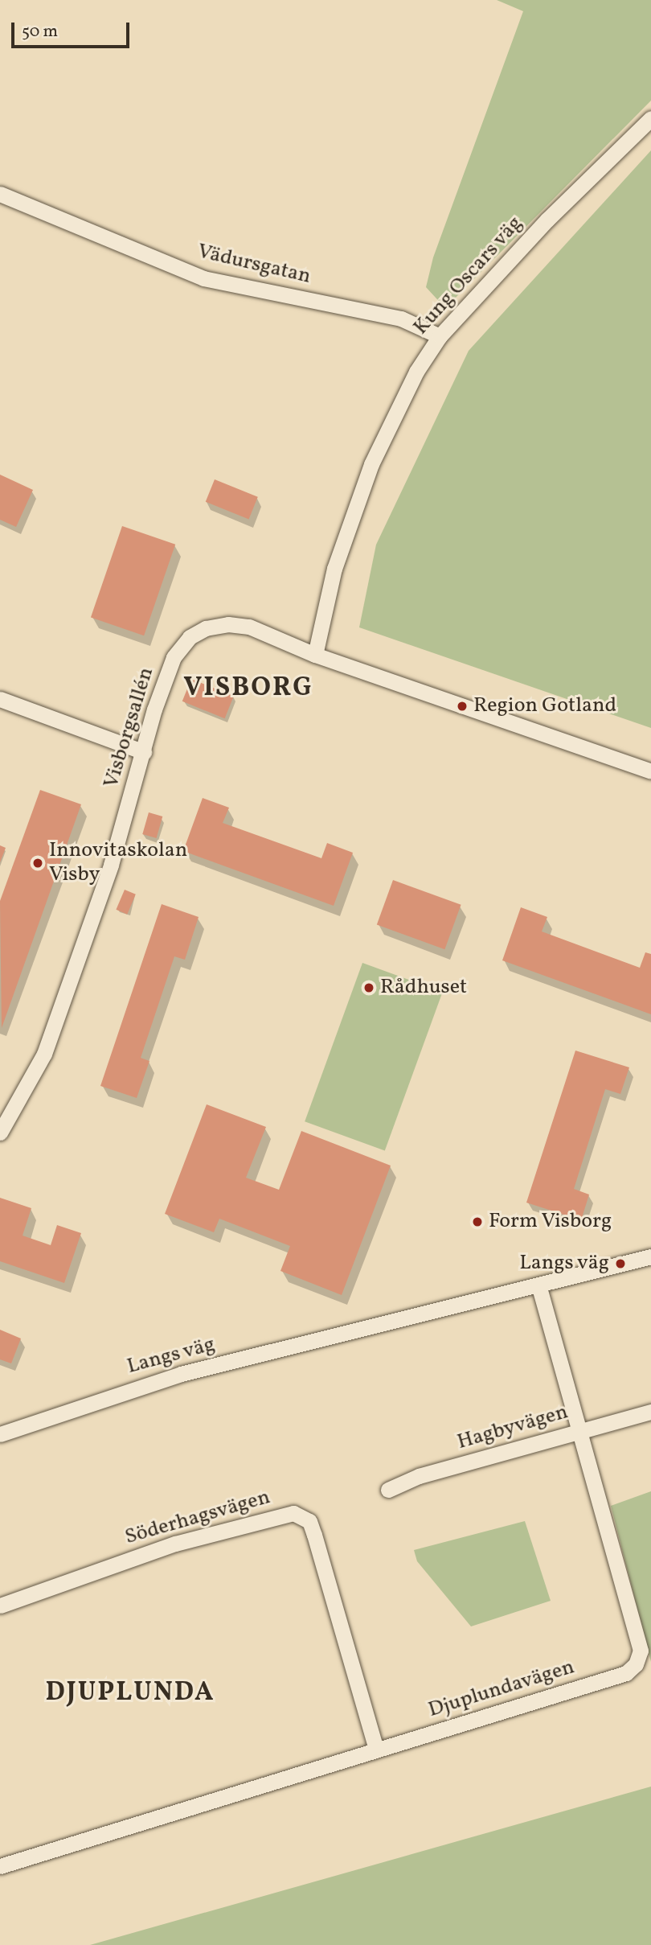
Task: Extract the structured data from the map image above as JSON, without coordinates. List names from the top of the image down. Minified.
{"streets":{"street":["Vädursgatan","Kung Oscars väg","Visborgsallén","Langs väg","Hagbyvägen","Söderhagsvägen","Djuplundavägen"]},"crossings":[["Vädursgatan","Kung Oscars väg"],["Kung Oscars väg","Visborgsallén"],["Langs väg","Djuplundavägen"],["Hagbyvägen","Djuplundavägen"],["Söderhagsvägen","Djuplundavägen"]],"districts":["VISBORG","DJUPLUNDA"],"places":["Region Gotland","Innovitaskolan Visby","Rådhuset","Form Visborg","Langs väg"],"scale_bar":"50 m"}
